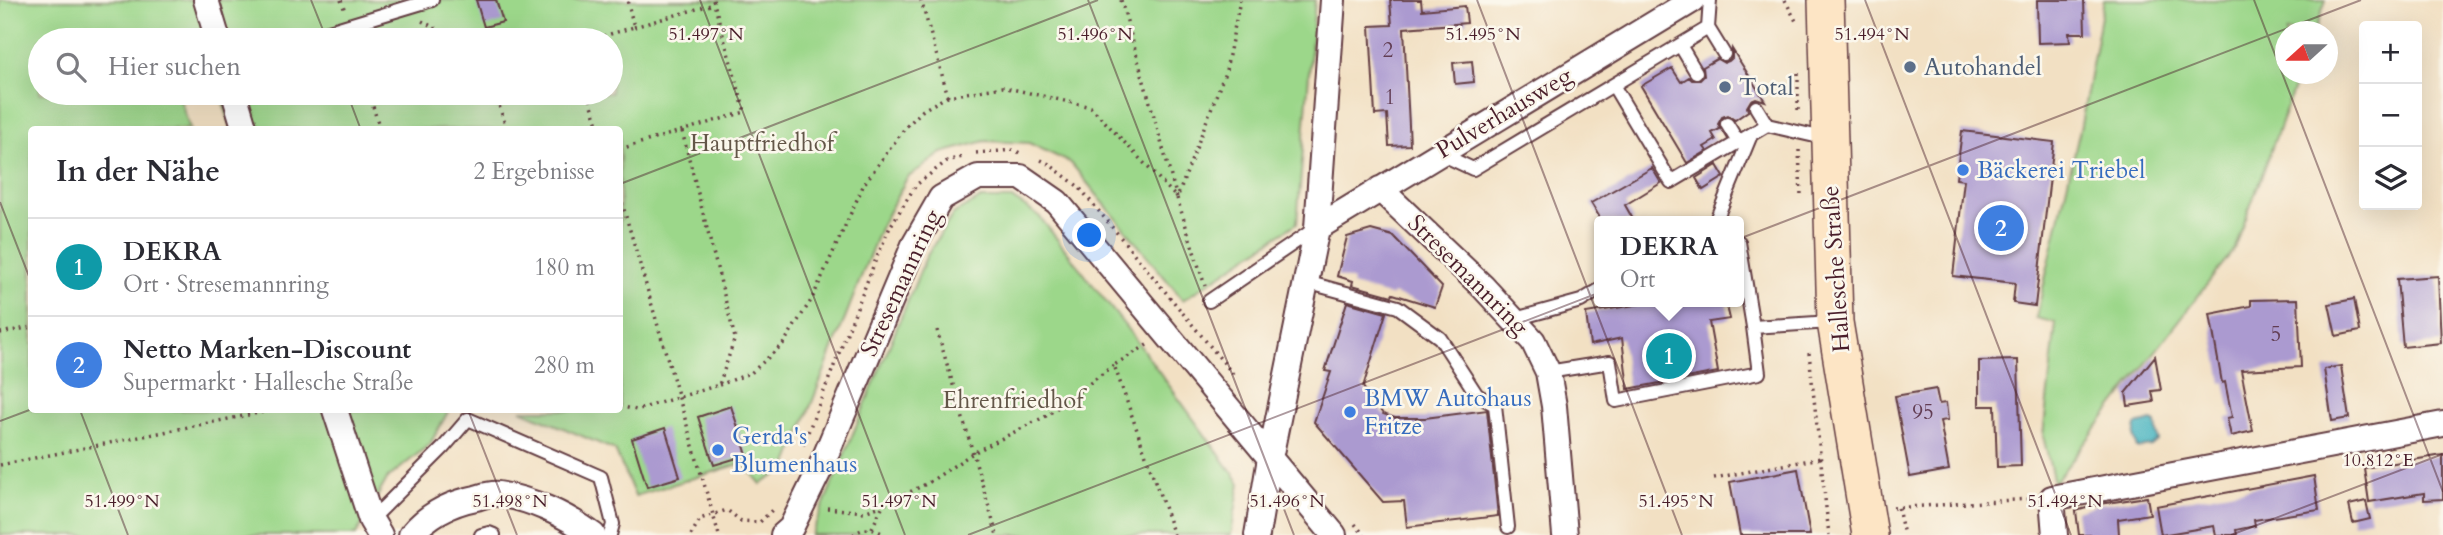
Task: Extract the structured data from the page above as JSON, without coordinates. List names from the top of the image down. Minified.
{"streets":{"main road":["Hallesche Straße"],"street":["Pulverhausweg","Stresemannring"]},"crossings":[["Pulverhausweg","Stresemannring"]],"parks":["Hauptfriedhof","Ehrenfriedhof"],"places":["Autohandel","Total","Bäckerei Triebel","BMW Autohaus Fritze","Gerda's Blumenhaus"],"house_numbers":["2","1","5","95"],"north":"left","page":{"map_buttons":["+","−"],"search":"Hier suchen","heading":["In der Nähe","2 Ergebnisse"],"pins":["2","1"],"popup":["DEKRA","Ort"],"list":[{"mark":"1","name":"DEKRA","note":"Ort · Stresemannring","value":"180 m"},{"mark":"2","name":"Netto Marken-Discount","note":"Supermarkt · Hallesche Straße","value":"280 m"}]},"coordinates":["51.497°N","51.496°N","51.495°N","51.494°N","10.812°E","51.499°N","51.498°N"]}
